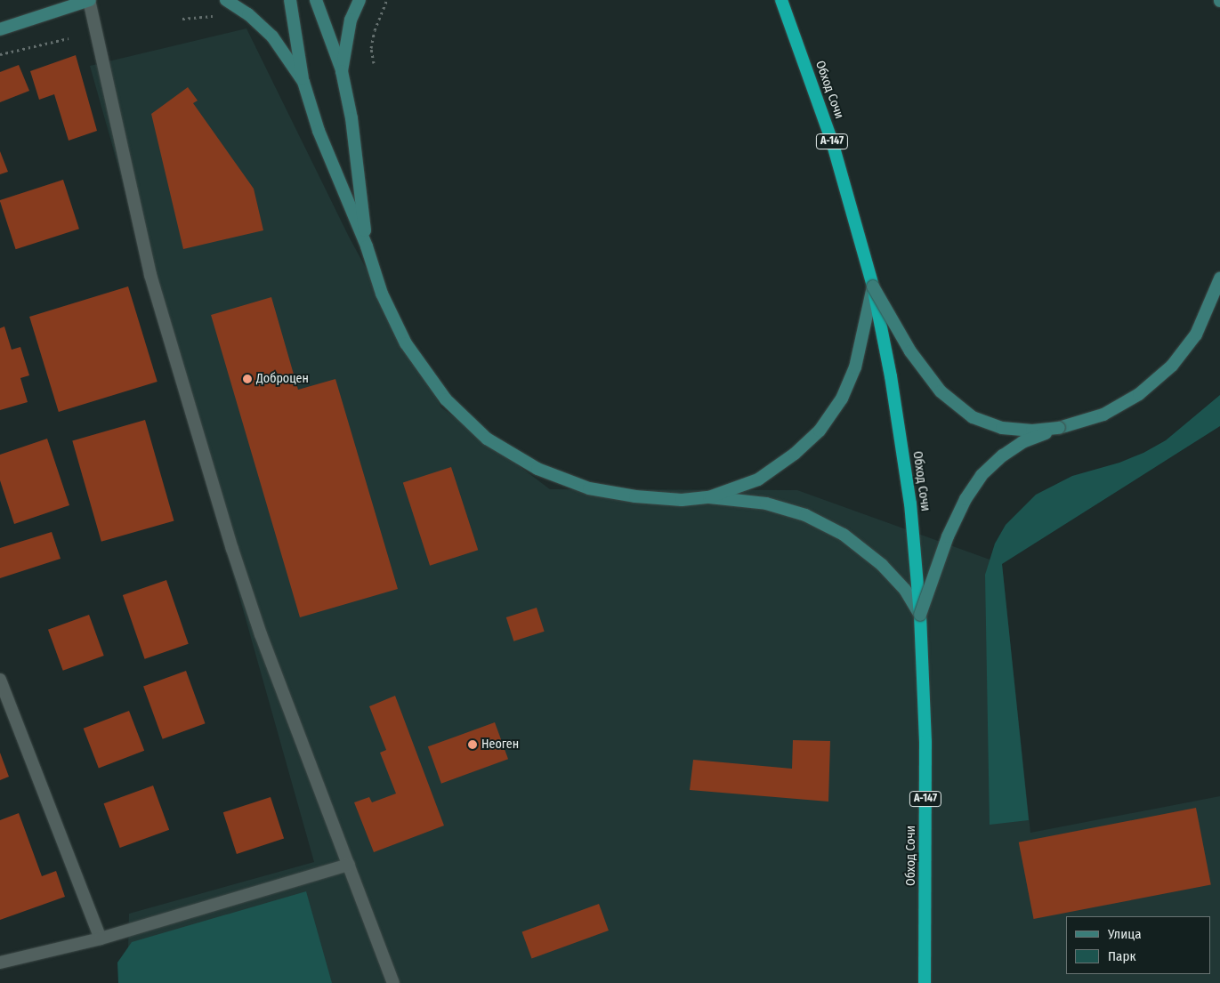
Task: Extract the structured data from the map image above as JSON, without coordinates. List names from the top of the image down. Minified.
{"streets":{"highway":["Обход Сочи","А-147"]},"crossings":[["Обход Сочи","А-147"]],"places":["Доброцен","Неоген"],"legend":["Улица","Парк"]}
